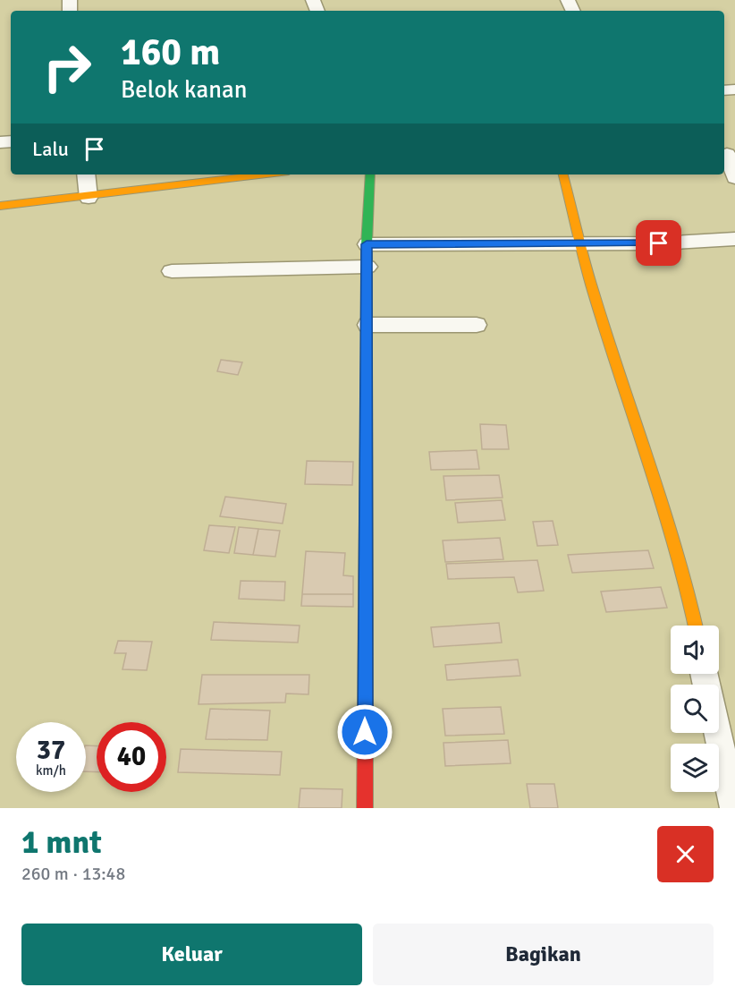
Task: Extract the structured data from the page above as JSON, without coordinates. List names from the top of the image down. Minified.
{"page":{"turn":["160 m","Belok kanan"],"then":"Lalu","speed":"37 km/h","limit":"40","heading":["1 mnt","260 m · 13:48"],"buttons":["Keluar","Bagikan"]}}
